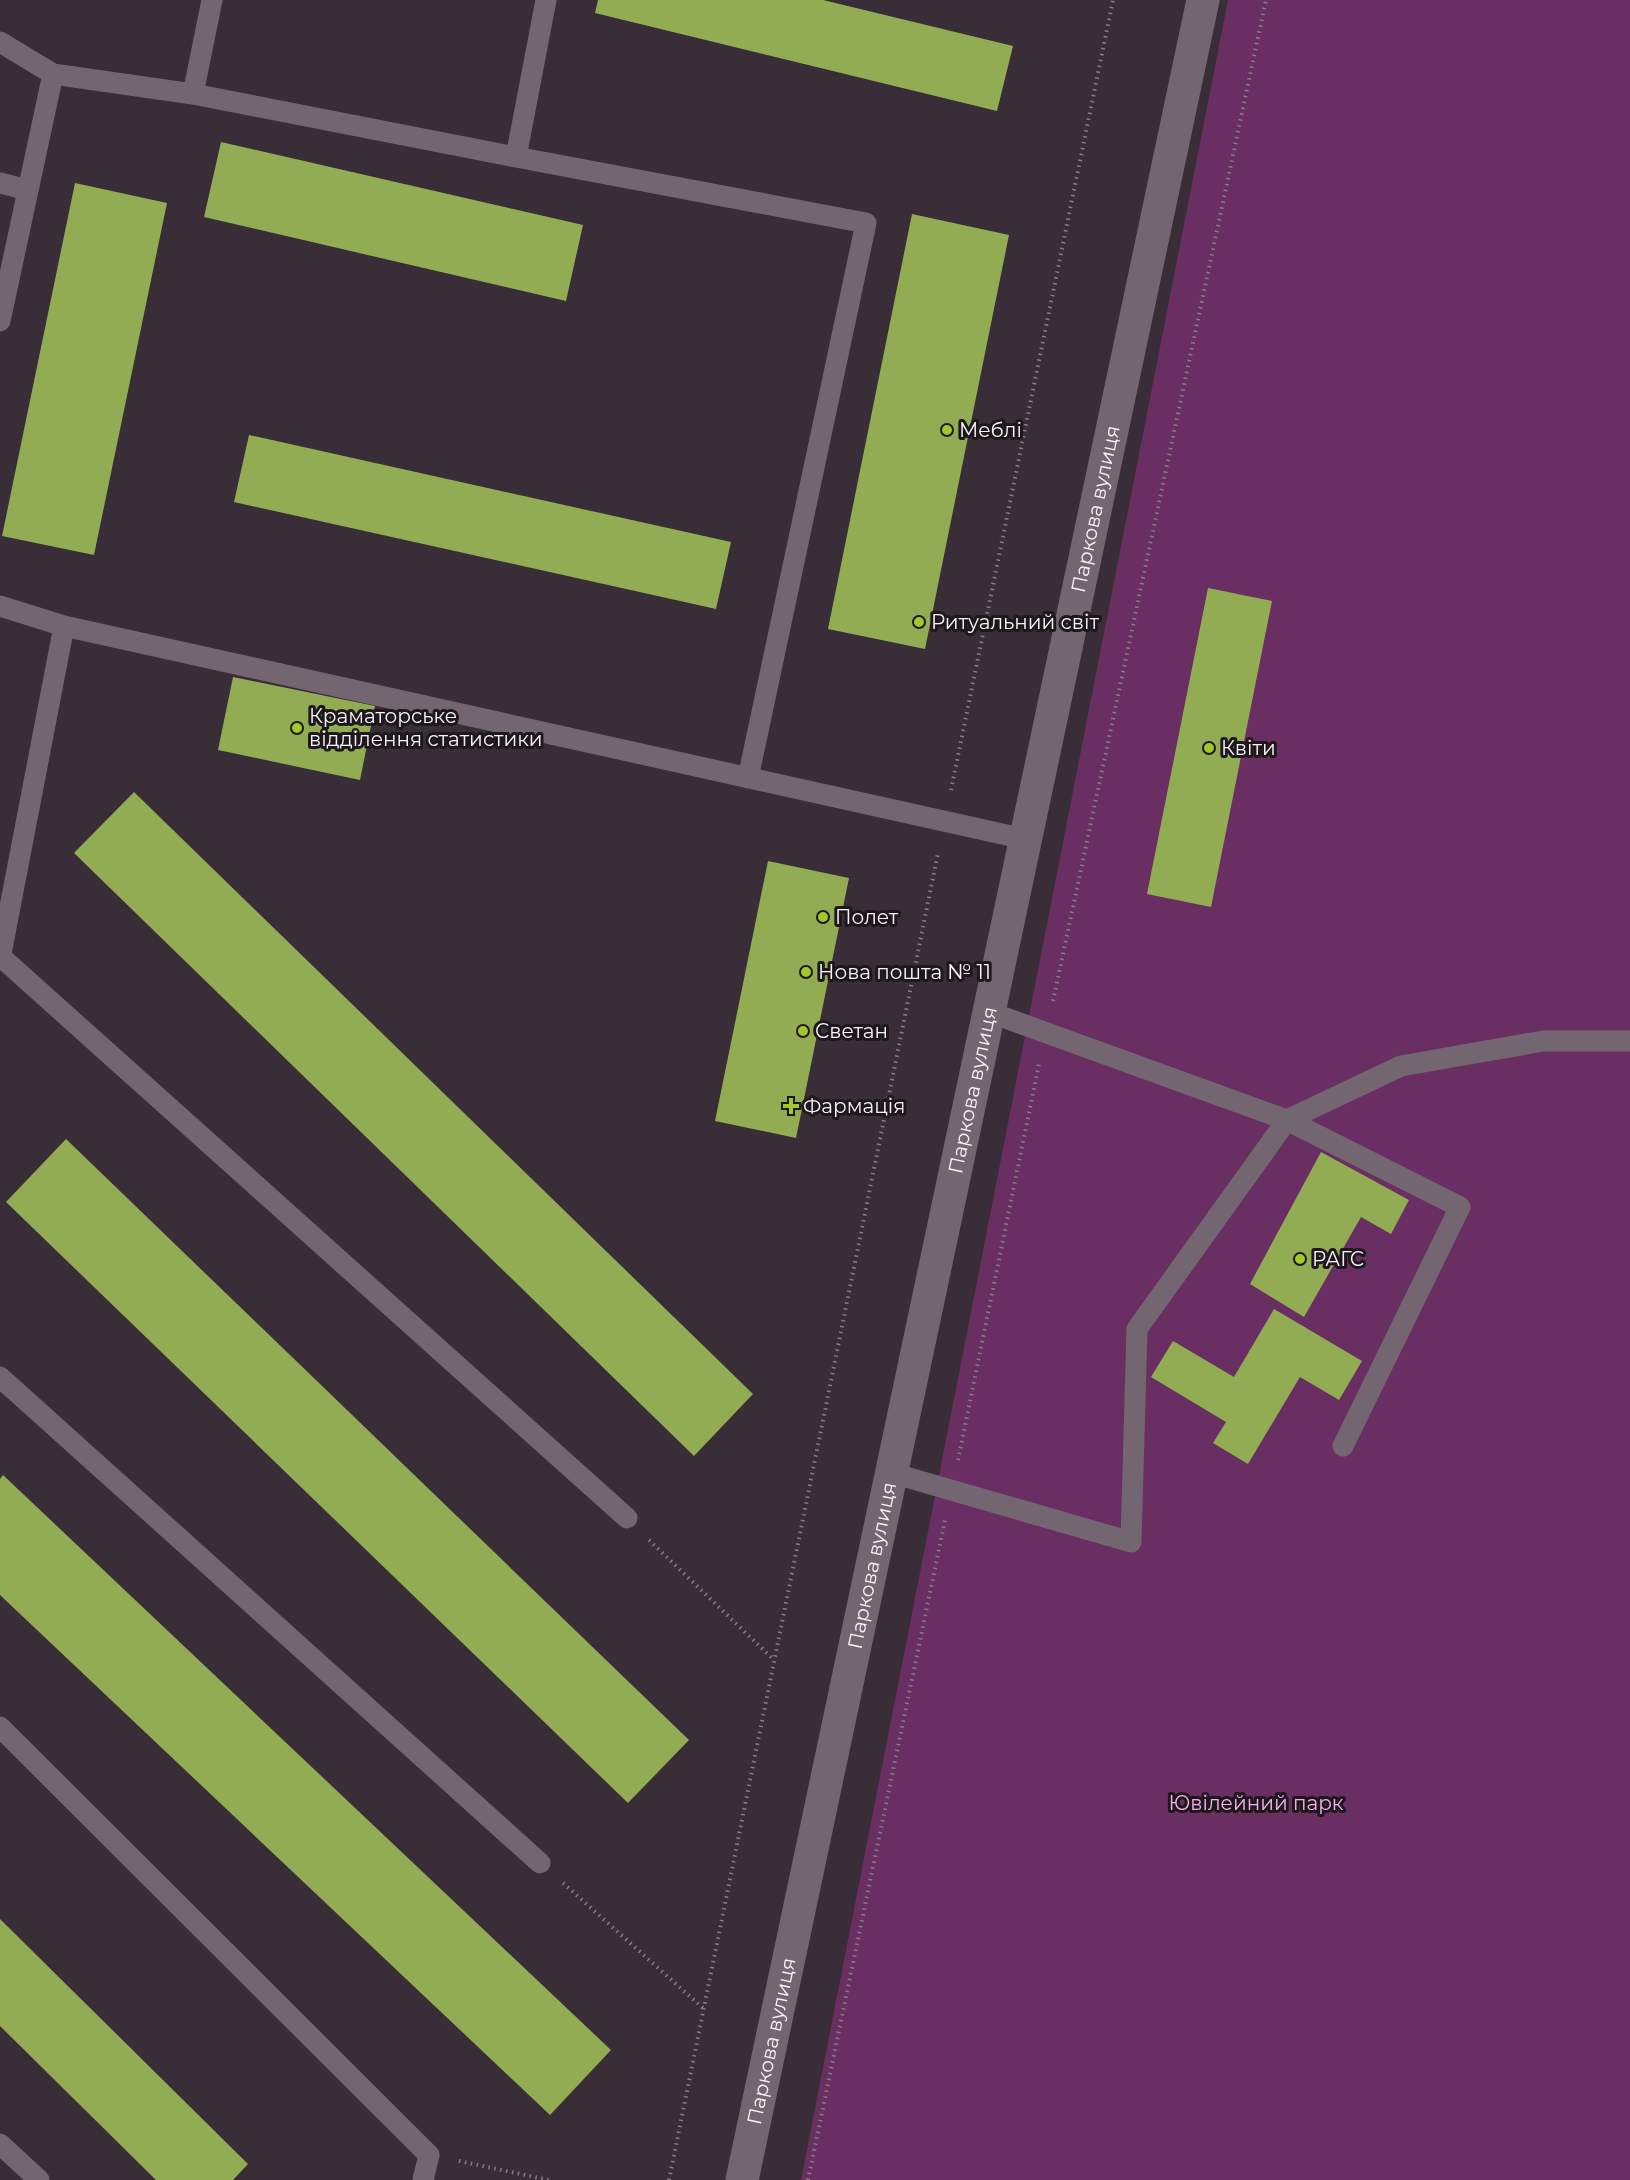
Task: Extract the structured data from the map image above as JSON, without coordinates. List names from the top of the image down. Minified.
{"streets":{"street":["Паркова вулиця"]},"parks":["Ювілейний парк"],"places":{"other":["Меблі","Ритуальний світ","Краматорське відділення статистики","Квіти","Полет","Нова пошта № 11","Светан","РАГС"],"health":["Фармація"]}}
